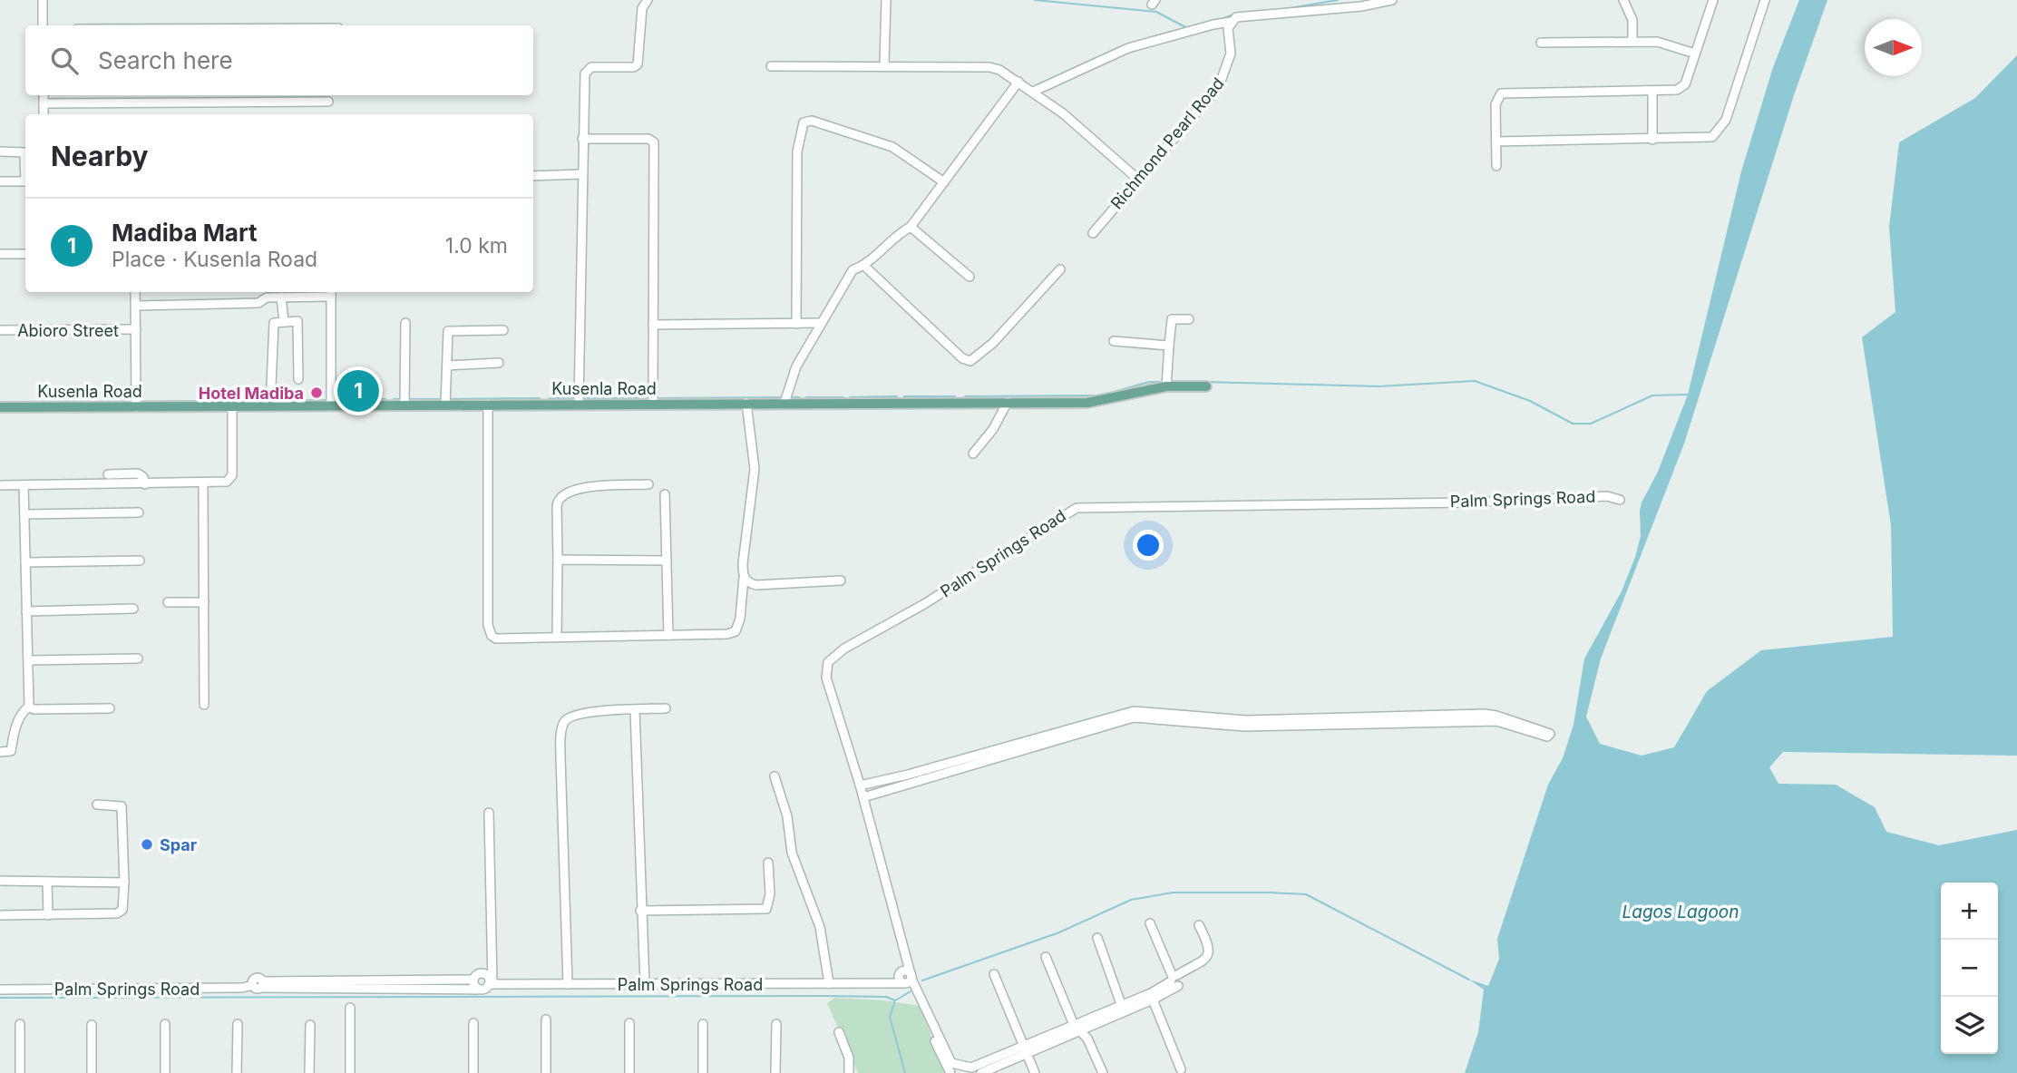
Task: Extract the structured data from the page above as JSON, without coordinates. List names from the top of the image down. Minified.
{"streets":{"main road":["Kusenla Road"],"street":["Richmond Pearl Road","Abioro Street","Palm Springs Road"]},"water":["Lagos Lagoon"],"places":["Hotel Madiba","Spar"],"north":"right","page":{"search":"Search here","heading":"Nearby","list":[{"mark":"1","name":"Madiba Mart","note":"Place · Kusenla Road","value":"1.0 km"}],"pins":"1","map_buttons":["+","−"]}}
